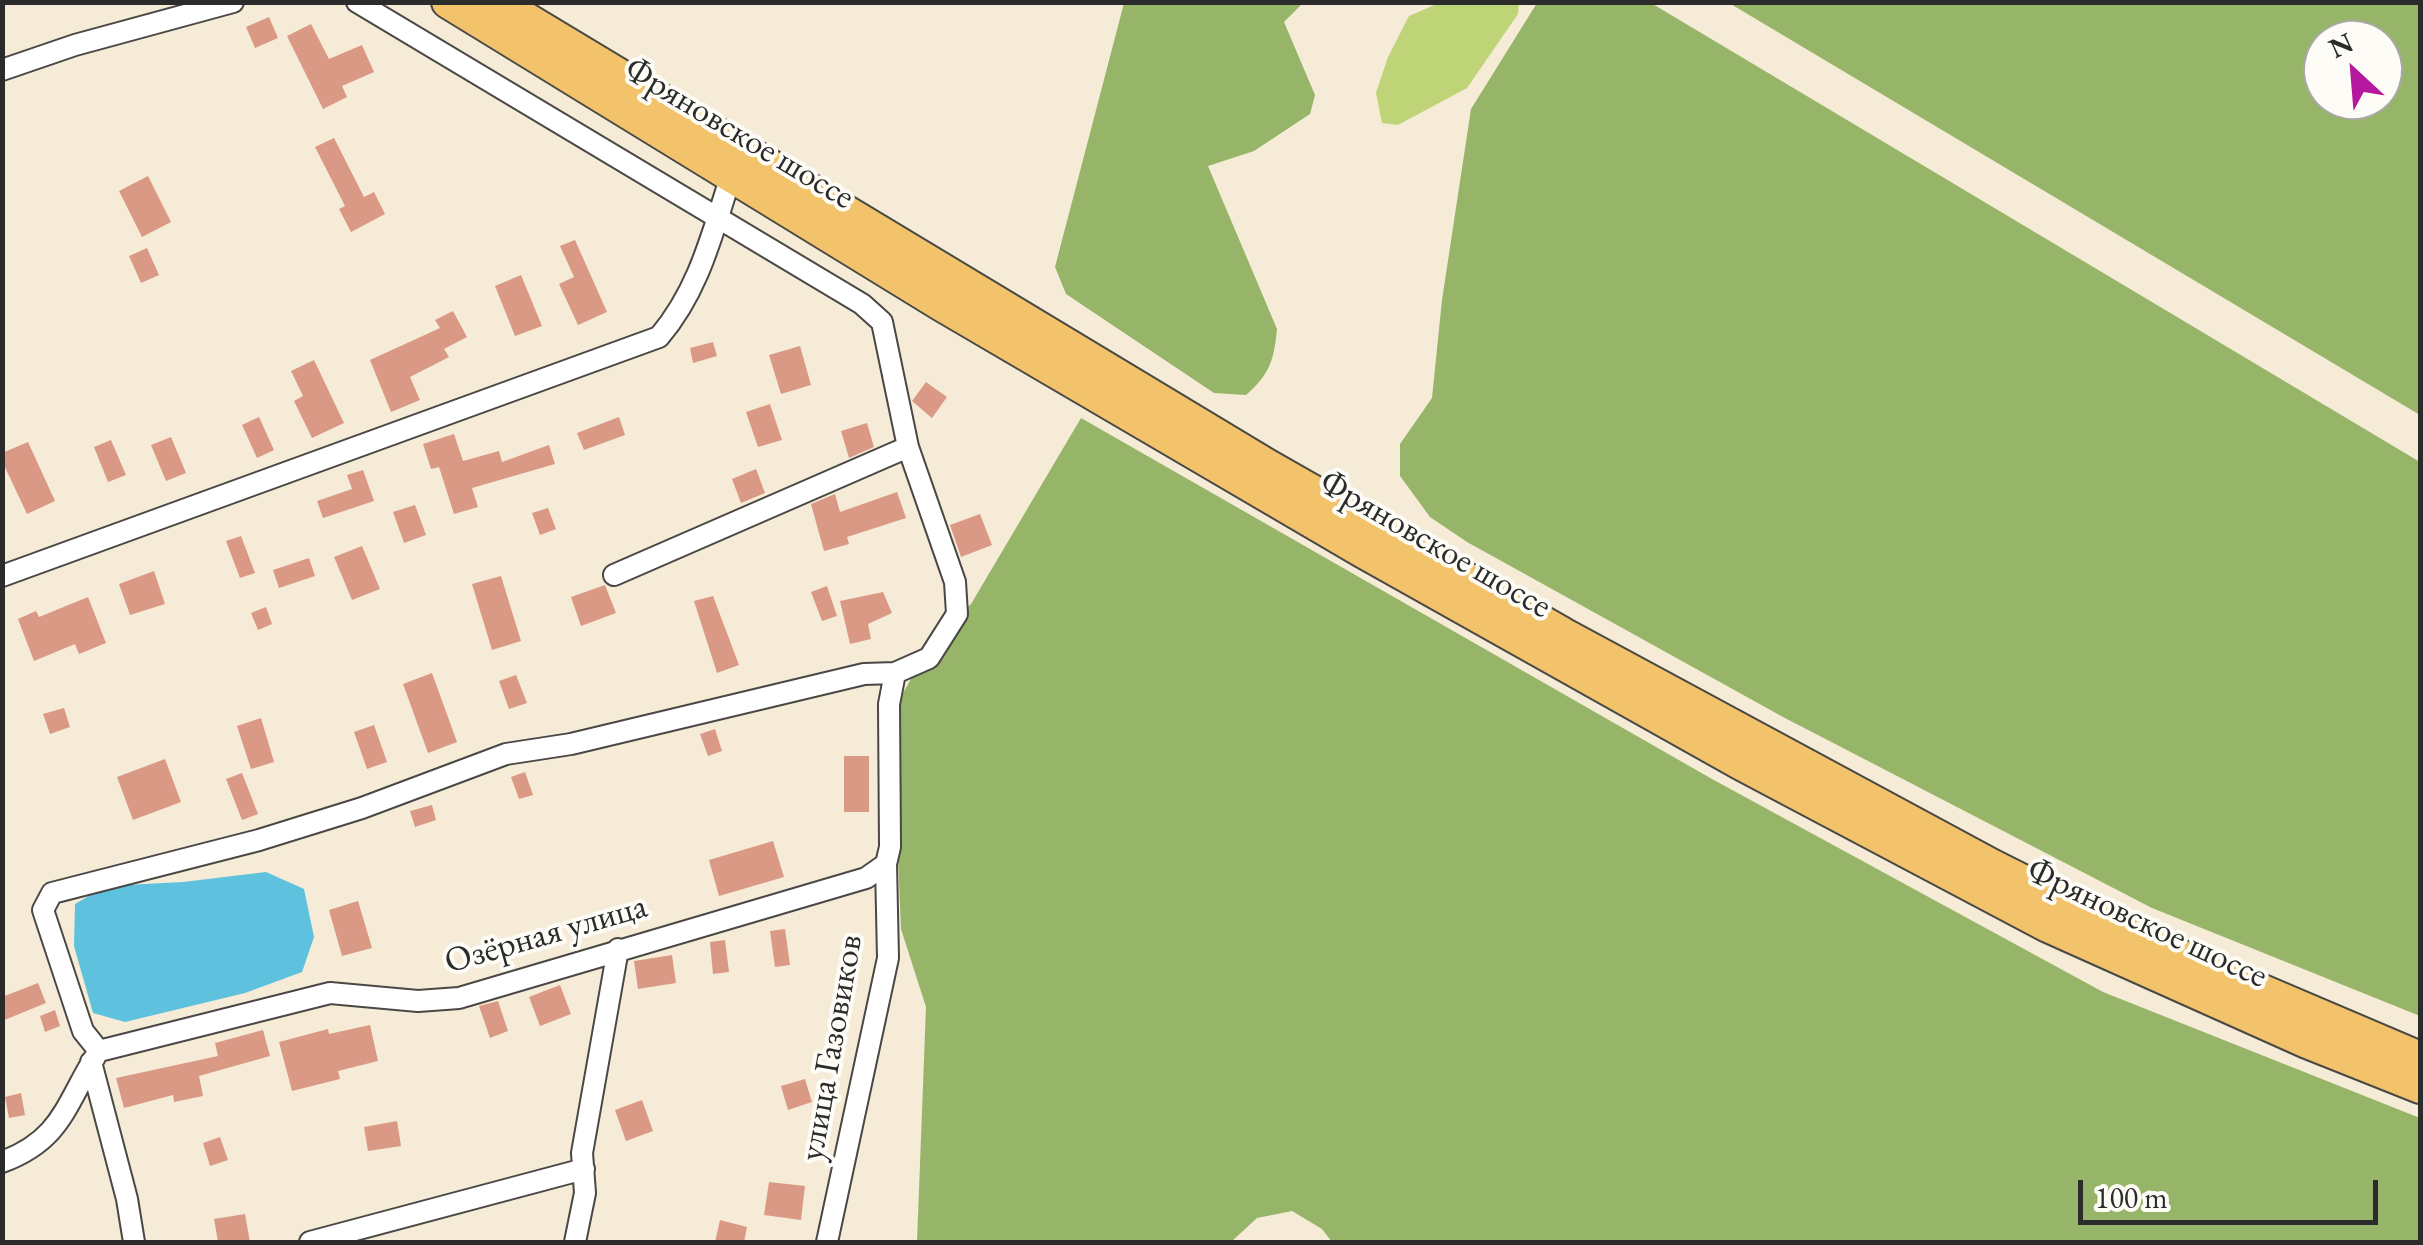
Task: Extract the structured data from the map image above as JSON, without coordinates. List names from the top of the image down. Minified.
{"streets":{"main road":["Фряновское шоссе"],"street":["Озёрная улица","улица Газовиков"]},"crossings":[["Озёрная улица","улица Газовиков"]],"scale_bar":"100 m","north":"top left"}
